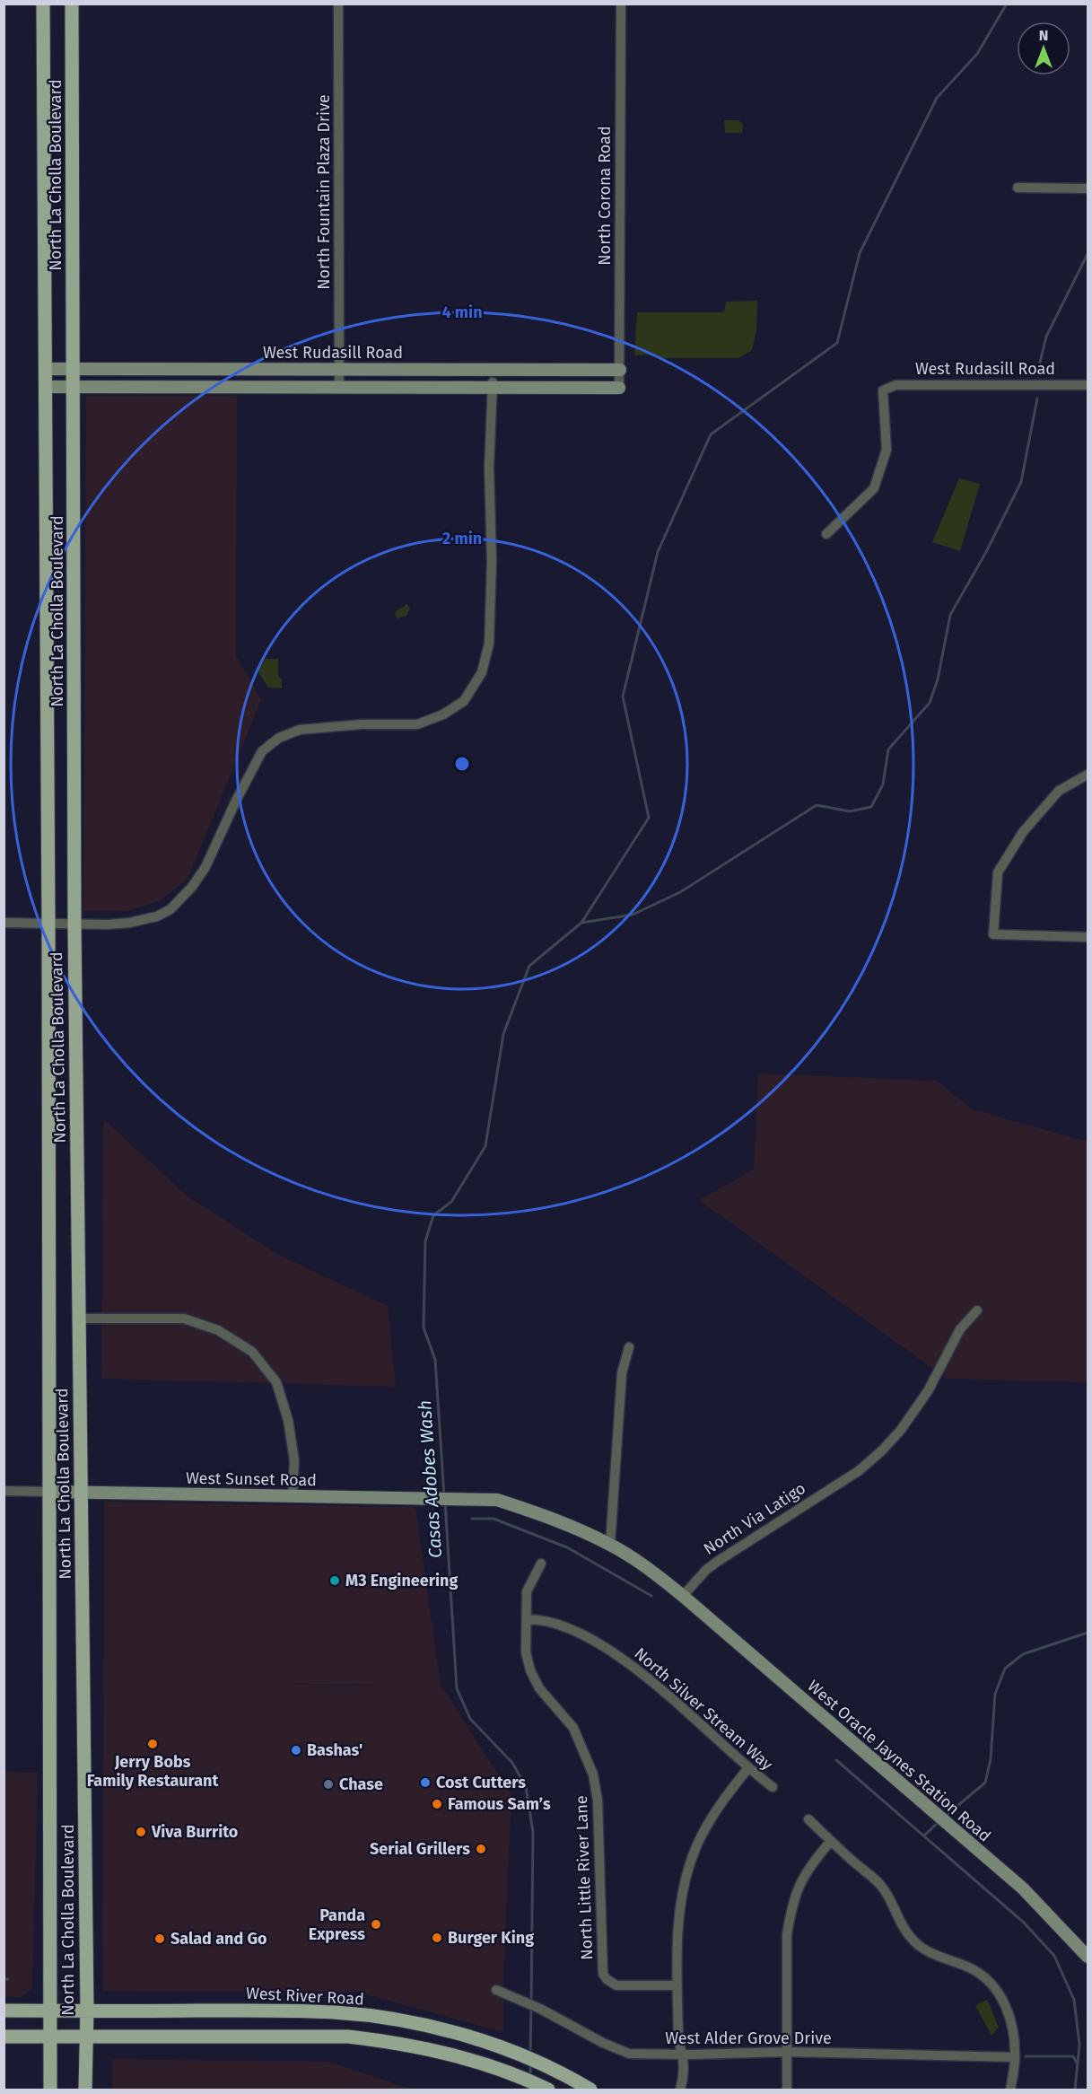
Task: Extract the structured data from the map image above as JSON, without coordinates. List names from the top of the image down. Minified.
{"streets":{"main road":["North La Cholla Boulevard","West River Road"],"street":["North Fountain Plaza Drive","North Corona Road","West Rudasill Road","West Sunset Road","North Via Latigo","North Silver Stream Way","West Oracle Jaynes Station Road","North Little River Lane","West Alder Grove Drive"]},"crossings":[["North La Cholla Boulevard","West Rudasill Road"],["North La Cholla Boulevard","West Sunset Road"],["North La Cholla Boulevard","West River Road"],["North Fountain Plaza Drive","West Rudasill Road"],["North Corona Road","West Rudasill Road"],["North Via Latigo","West Oracle Jaynes Station Road"],["North Silver Stream Way","North Little River Lane"]],"water":["Casas Adobes Wash"],"places":["M3 Engineering","Jerry Bobs Family Restaurant","Bashas'","Cost Cutters","Chase","Famous Sam’s","Viva Burrito","Serial Grillers","Panda Express","Burger King","Salad and Go"],"north":"top","rings":["4 min","2 min"]}
